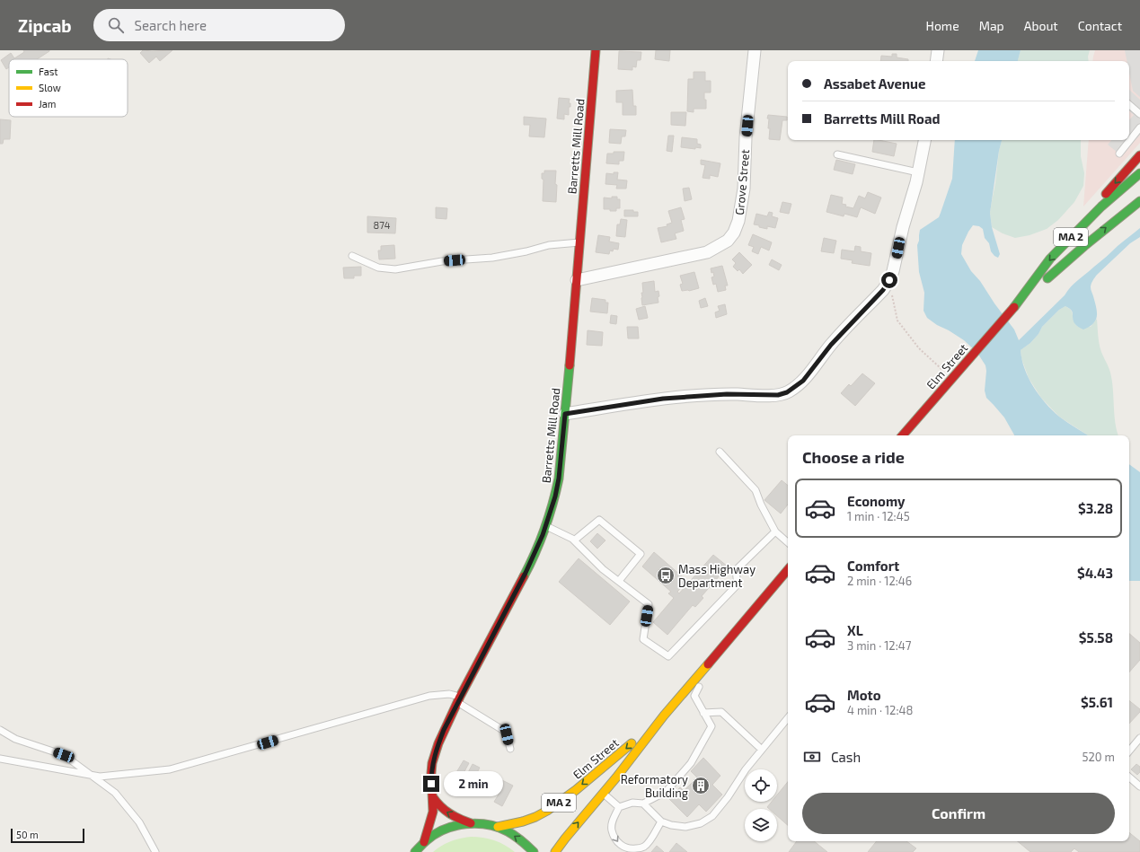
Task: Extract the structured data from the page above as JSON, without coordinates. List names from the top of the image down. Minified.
{"streets":{"main road":["Barretts Mill Road","MA 2","Elm Street"],"street":["Grove Street"]},"crossings":[["Barretts Mill Road","Grove Street"],["Barretts Mill Road","MA 2"],["MA 2","Elm Street"]],"places":{"bus stop":["Mass Highway Department"],"building":["Reformatory Building"]},"house_numbers":["874"],"legend":["Fast","Slow","Jam"],"scale_bar":"50 m","page":{"header":"Zipcab","search":"Search here","nav":["Home","Map","About","Contact"],"banner":["Assabet Avenue","Barretts Mill Road"],"heading":"Choose a ride","list":[{"name":"Economy","note":"1 min · 12:45","value":"$3.28"},{"name":"Comfort","note":"2 min · 12:46","value":"$4.43"},{"name":"XL","note":"3 min · 12:47","value":"$5.58"},{"name":"Moto","note":"4 min · 12:48","value":"$5.61"}],"pay":["Cash","520 m"],"bubble":"2 min","buttons":"Confirm","scale":"50 m"}}
